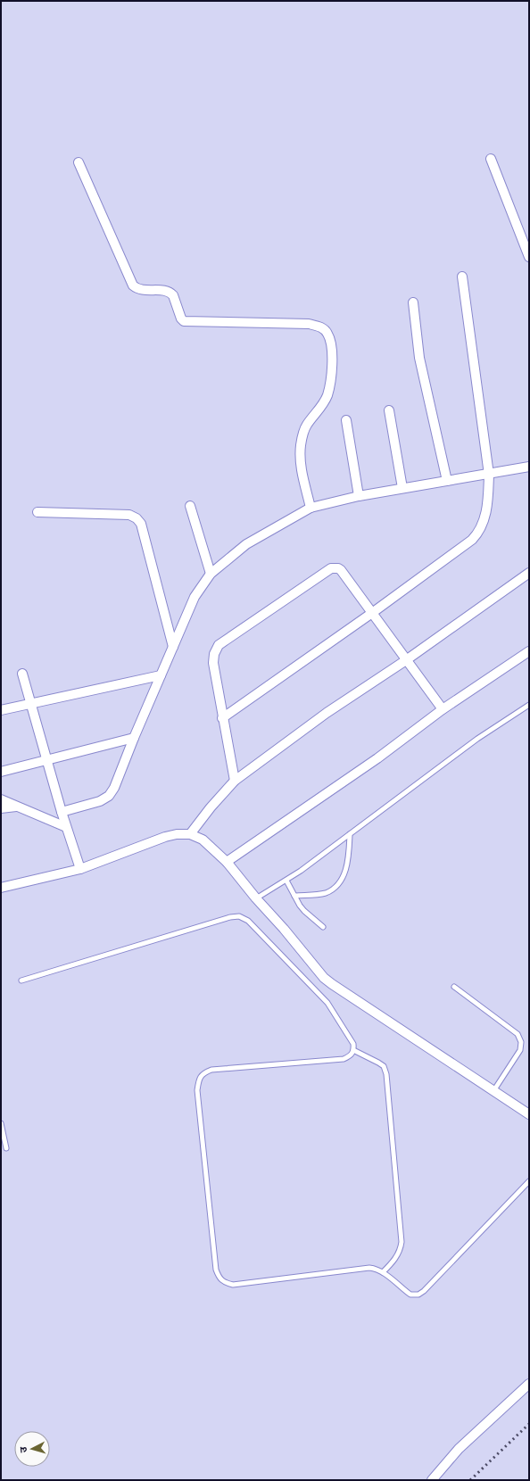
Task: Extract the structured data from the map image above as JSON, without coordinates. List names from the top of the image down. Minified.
{"north":"left"}
